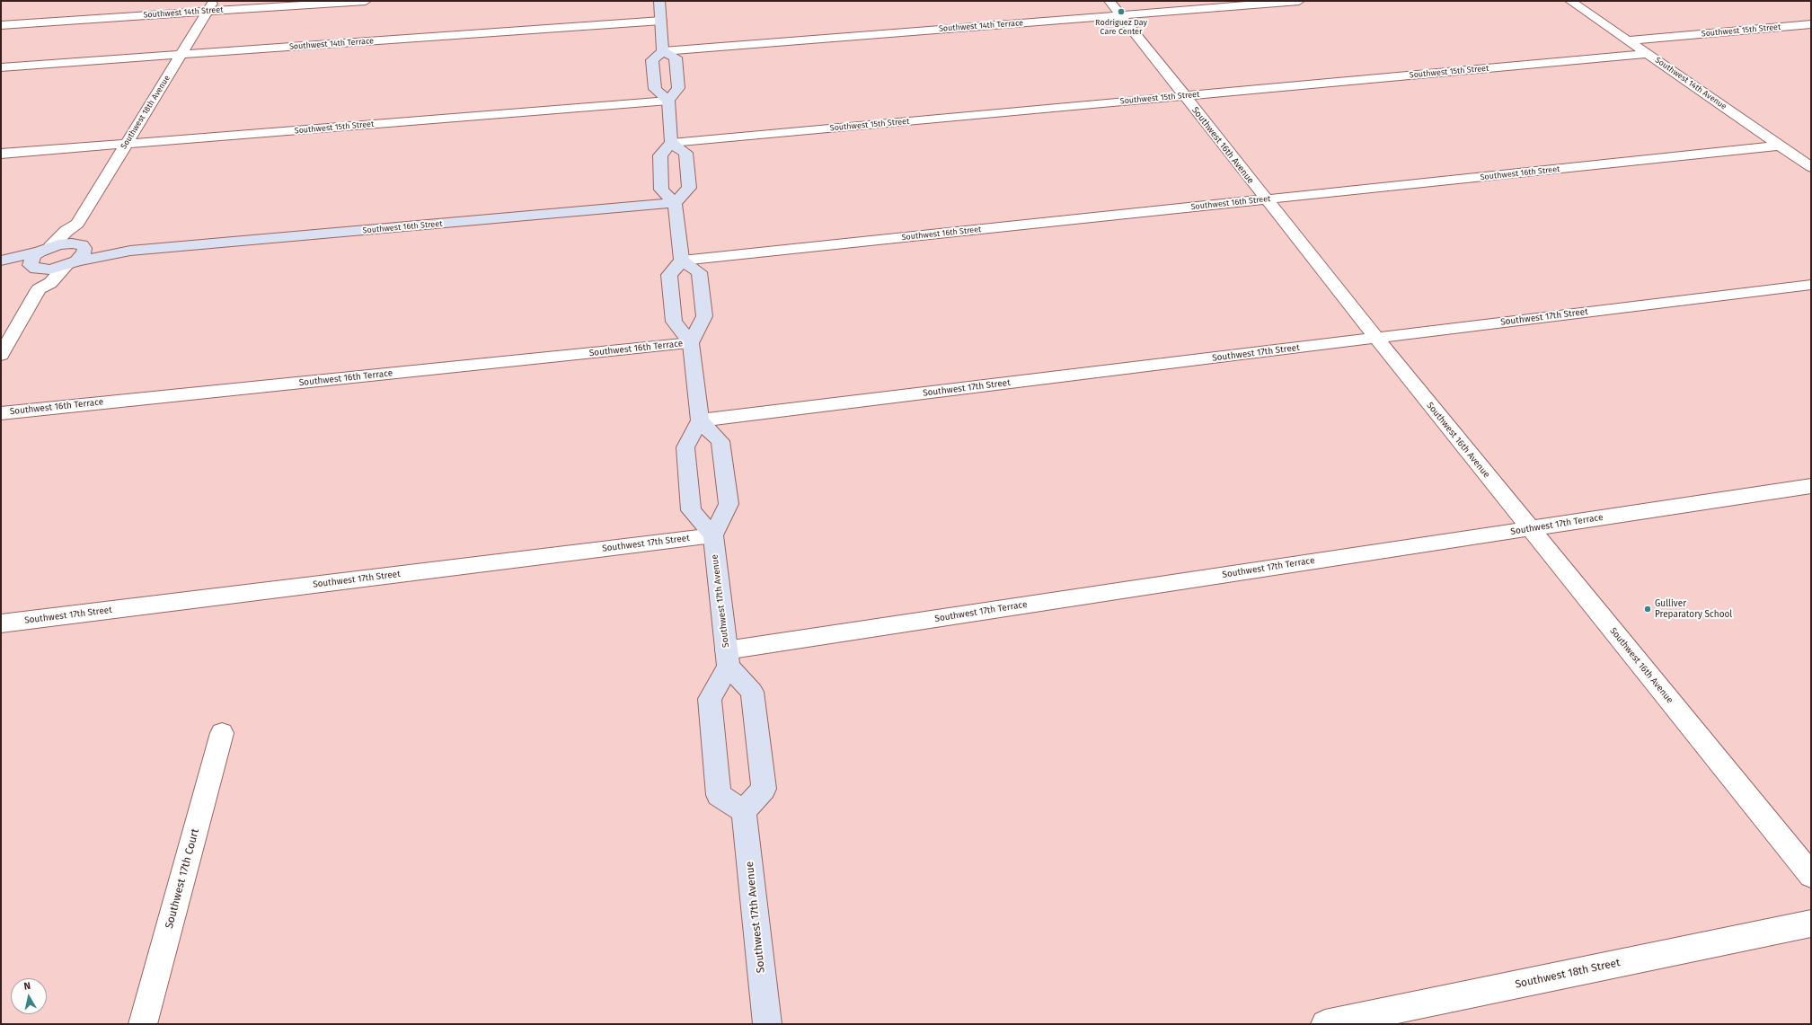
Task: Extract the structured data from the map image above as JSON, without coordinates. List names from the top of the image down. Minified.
{"streets":{"main road":["Southwest 16th Street","Southwest 17th Avenue"],"street":["Southwest 14th Street","Southwest 14th Terrace","Southwest 15th Street","Southwest 14th Avenue","Southwest 18th Avenue","Southwest 16th Avenue","Southwest 17th Street","Southwest 16th Terrace","Southwest 17th Terrace","Southwest 17th Court","Southwest 18th Street"]},"crossings":[["Southwest 14th Street","Southwest 18th Avenue"],["Southwest 14th Terrace","Southwest 18th Avenue"],["Southwest 14th Terrace","Southwest 16th Avenue"],["Southwest 15th Street","Southwest 14th Avenue"],["Southwest 15th Street","Southwest 18th Avenue"],["Southwest 15th Street","Southwest 16th Avenue"],["Southwest 14th Avenue","Southwest 16th Street"],["Southwest 18th Avenue","Southwest 16th Street"],["Southwest 16th Avenue","Southwest 16th Street"],["Southwest 16th Avenue","Southwest 17th Street"],["Southwest 16th Avenue","Southwest 17th Terrace"],["Southwest 17th Street","Southwest 17th Avenue"],["Southwest 17th Terrace","Southwest 17th Avenue"]],"places":["Rodriguez Day Care Center","Gulliver Preparatory School"],"north":"top"}
